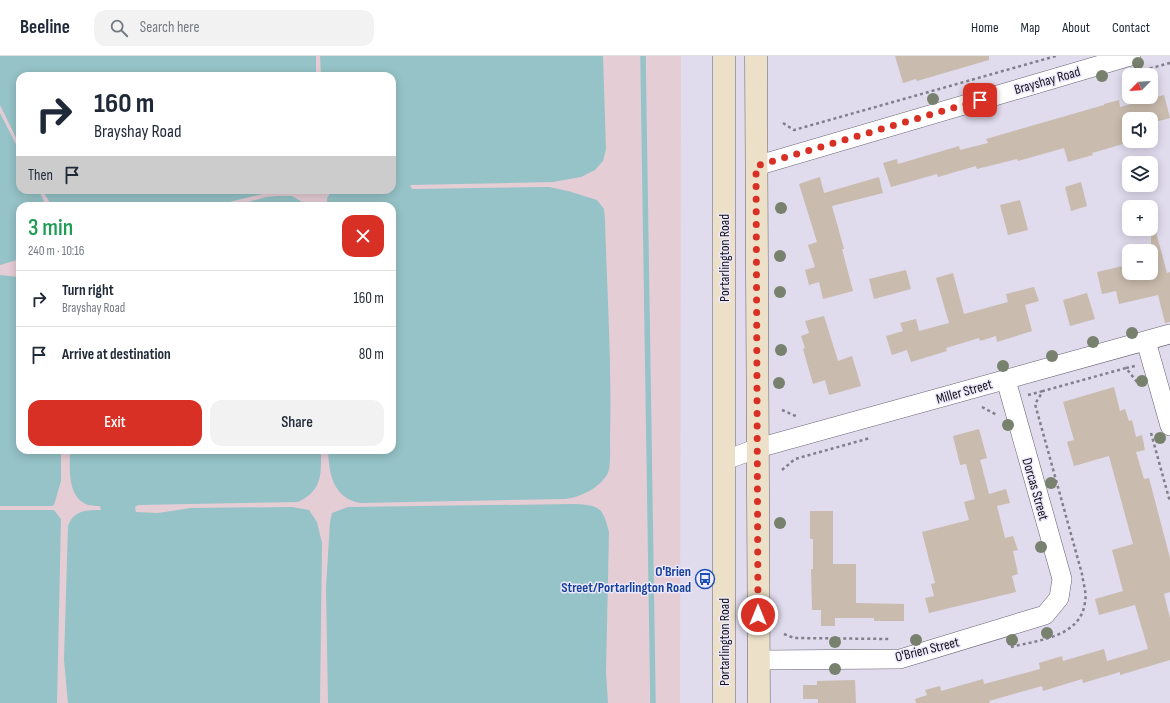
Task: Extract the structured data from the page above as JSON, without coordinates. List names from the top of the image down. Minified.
{"streets":{"main road":["Portarlington Road"],"street":["Brayshay Road","Miller Street","Dorcas Street","O'Brien Street"]},"crossings":[["Miller Street","Dorcas Street"],["Dorcas Street","O'Brien Street"]],"places":{"bus stop":["O'Brien Street/Portarlington Road"]},"north":"bottom left","page":{"header":"Beeline","search":"Search here","nav":["Home","Map","About","Contact"],"map_buttons":["+","−"],"turn":["160 m","Brayshay Road"],"then":"Then","heading":["3 min","240 m · 10:16"],"list":[{"name":"Turn right","note":"Brayshay Road","value":"160 m"},{"name":"Arrive at destination","value":"80 m"}],"buttons":["Exit","Share"]}}
